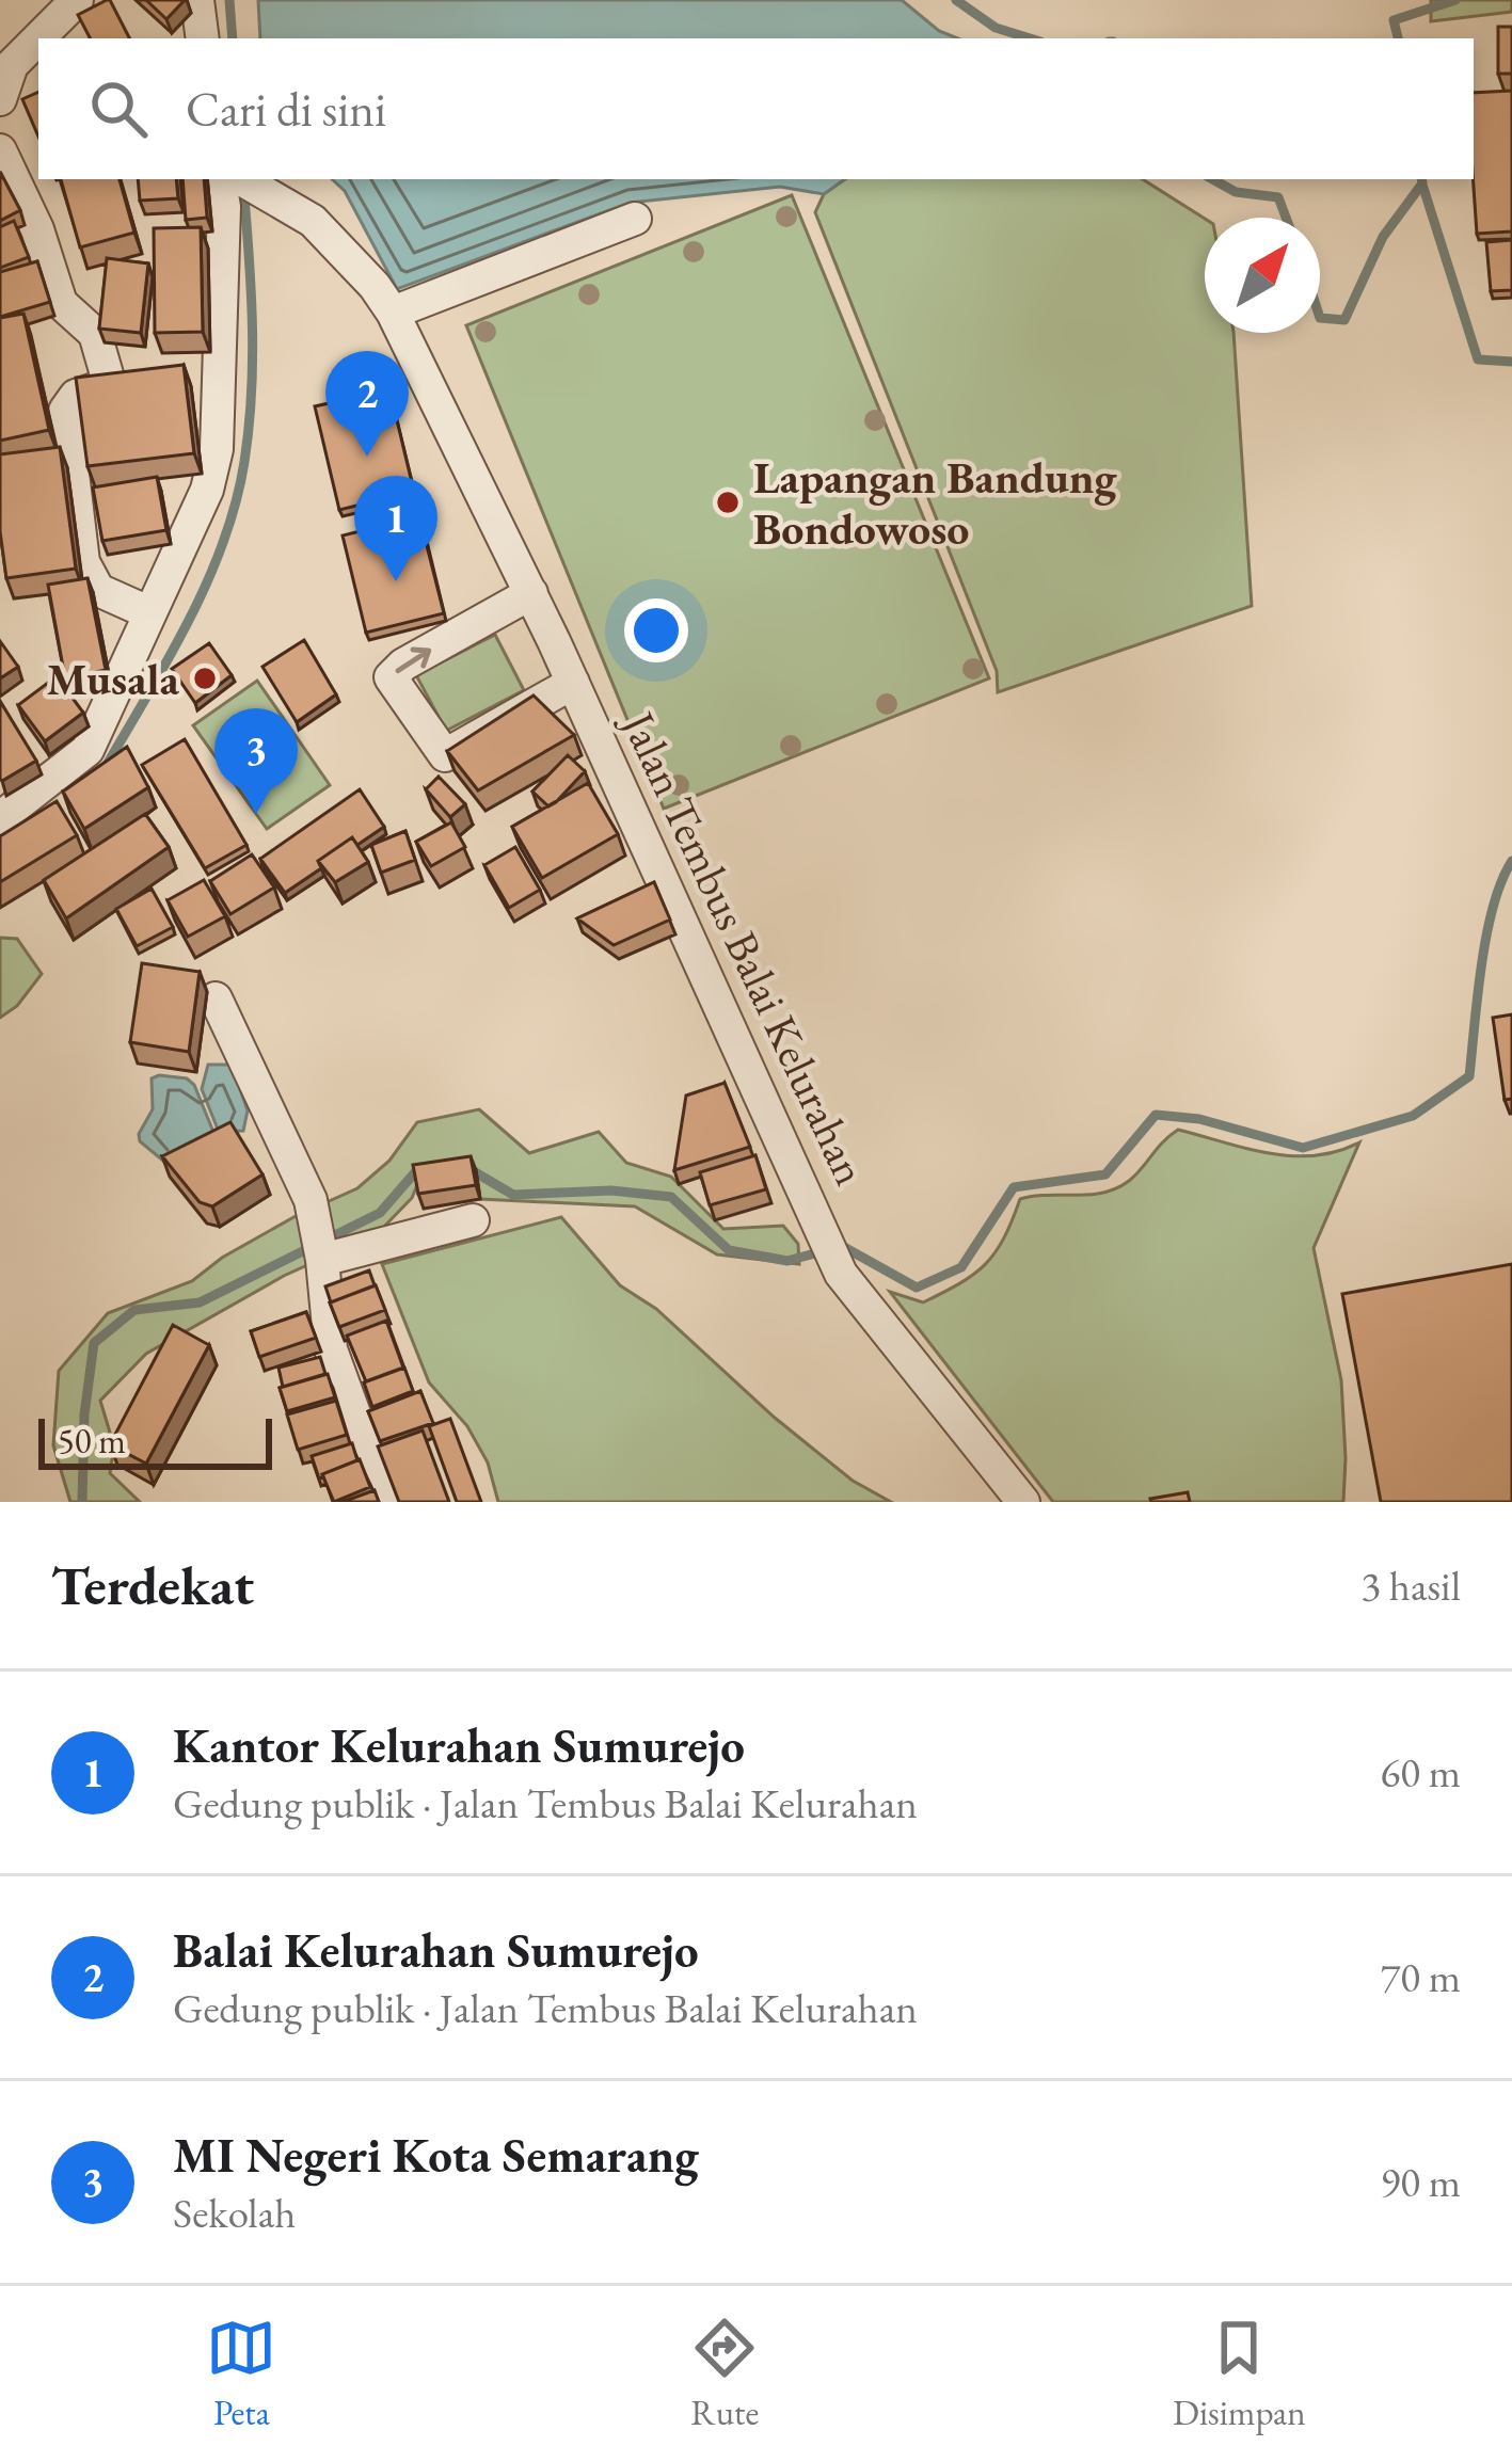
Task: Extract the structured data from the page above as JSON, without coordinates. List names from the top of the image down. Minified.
{"streets":{"street":["Jalan Tembus Balai Kelurahan"]},"places":["Lapangan Bandung Bondowoso","Musala"],"scale_bar":"50 m","north":"top right","page":{"search":"Cari di sini","pins":["2","1","3"],"scale":"50 m","heading":["Terdekat","3 hasil"],"list":[{"mark":"1","name":"Kantor Kelurahan Sumurejo","note":"Gedung publik · Jalan Tembus Balai Kelurahan","value":"60 m"},{"mark":"2","name":"Balai Kelurahan Sumurejo","note":"Gedung publik · Jalan Tembus Balai Kelurahan","value":"70 m"},{"mark":"3","name":"MI Negeri Kota Semarang","note":"Sekolah","value":"90 m"}],"nav":["Peta","Rute","Disimpan"]}}
